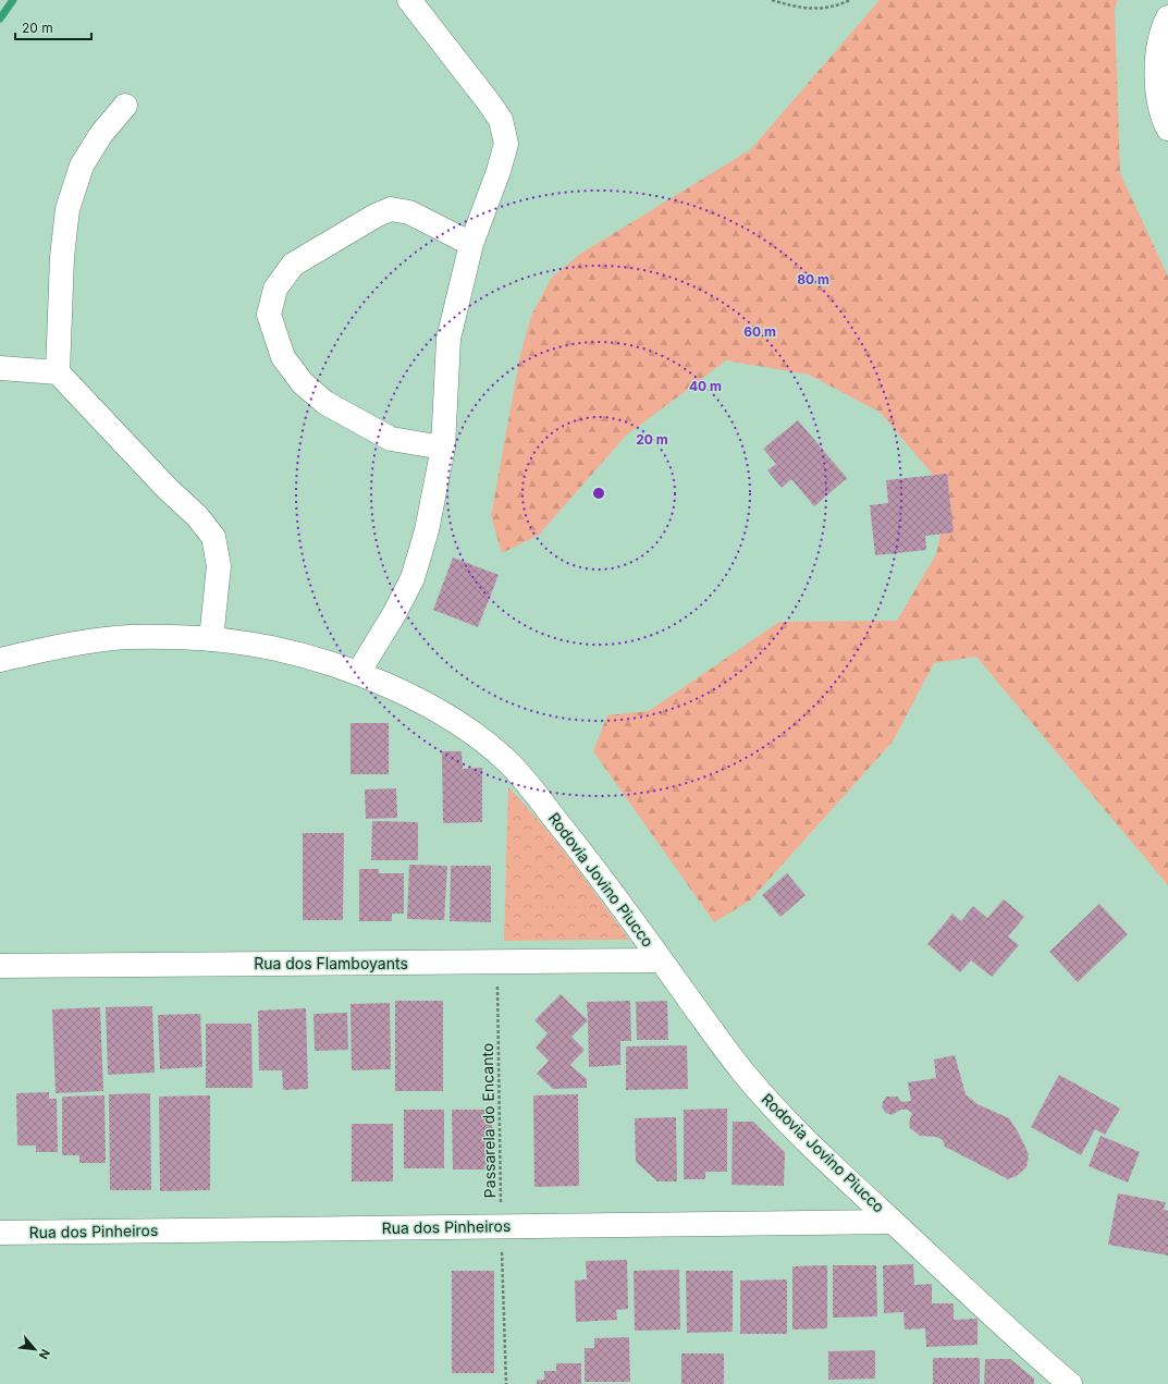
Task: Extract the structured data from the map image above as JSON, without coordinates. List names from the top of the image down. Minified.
{"streets":{"street":["Rodovia Jovino Piucco","Rua dos Flamboyants","Rua dos Pinheiros"],"path":["Passarela do Encanto"]},"crossings":[["Rodovia Jovino Piucco","Rua dos Flamboyants"],["Rodovia Jovino Piucco","Rua dos Pinheiros"],["Rua dos Flamboyants","Passarela do Encanto"],["Passarela do Encanto","Rua dos Pinheiros"]],"scale_bar":"20 m","north":"bottom right","rings":["80 m","60 m","40 m","20 m"]}
